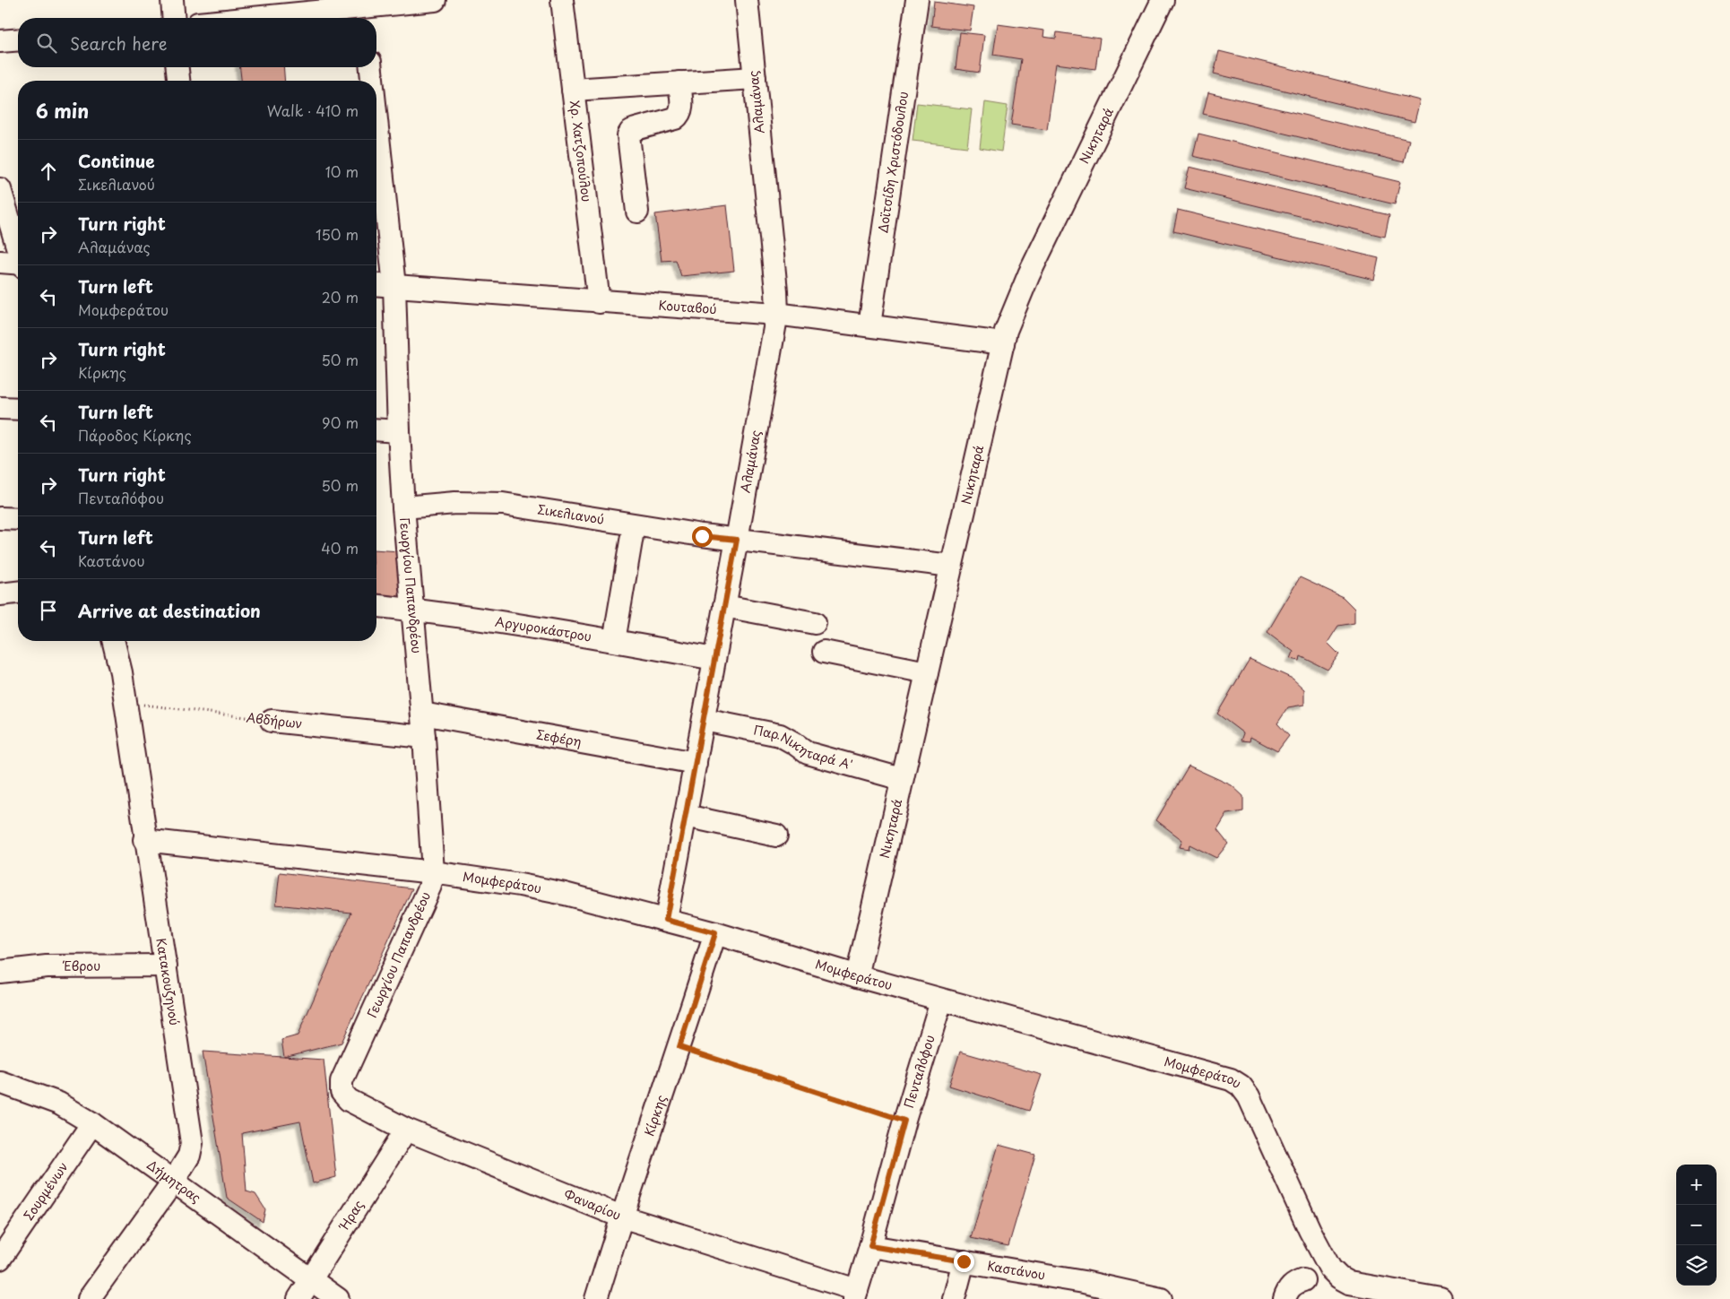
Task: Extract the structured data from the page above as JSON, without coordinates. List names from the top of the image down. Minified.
{"streets":{"street":["Αλαμάνας","Νικηταρά","Χρ. Χατζοπούλου","Δοϊτσίδη Χριστόδουλου","Κουταβού","Σικελιανού","Γεωργίου Παπανδρέου","Αργυροκάστρου","Αβδήρων","Σεφέρη","Παρ.Νικηταρά Α'","Μομφεράτου","Έβρου","Κατακουζηνού","Πενταλόφου","Κίρκης","Δήμητρας","Σουρμένων","Φαναρίου","Ήρας","Καστάνου"]},"crossings":[["Αλαμάνας","Κουταβού"],["Αλαμάνας","Σικελιανού"],["Αλαμάνας","Αργυροκάστρου"],["Αλαμάνας","Σεφέρη"],["Αλαμάνας","Παρ.Νικηταρά Α'"],["Αλαμάνας","Μομφεράτου"],["Νικηταρά","Κουταβού"],["Νικηταρά","Σικελιανού"],["Νικηταρά","Παρ.Νικηταρά Α'"],["Νικηταρά","Μομφεράτου"],["Χρ. Χατζοπούλου","Κουταβού"],["Δοϊτσίδη Χριστόδουλου","Κουταβού"],["Κουταβού","Γεωργίου Παπανδρέου"],["Σικελιανού","Γεωργίου Παπανδρέου"],["Γεωργίου Παπανδρέου","Αργυροκάστρου"],["Γεωργίου Παπανδρέου","Αβδήρων"],["Γεωργίου Παπανδρέου","Σεφέρη"],["Γεωργίου Παπανδρέου","Μομφεράτου"],["Γεωργίου Παπανδρέου","Φαναρίου"],["Αβδήρων","Κατακουζηνού"],["Μομφεράτου","Κατακουζηνού"],["Μομφεράτου","Πενταλόφου"],["Μομφεράτου","Κίρκης"],["Έβρου","Κατακουζηνού"],["Κατακουζηνού","Δήμητρας"],["Πενταλόφου","Φαναρίου"],["Πενταλόφου","Καστάνου"],["Κίρκης","Φαναρίου"],["Δήμητρας","Σουρμένων"],["Δήμητρας","Ήρας"],["Φαναρίου","Ήρας"]],"page":{"search":"Search here","heading":["6 min","Walk · 410 m"],"list":[["Continue","Σικελιανού","10 m"],["Turn right","Αλαμάνας","150 m"],["Turn left","Μομφεράτου","20 m"],["Turn right","Κίρκης","50 m"],["Turn left","Πάροδος Κίρκης","90 m"],["Turn right","Πενταλόφου","50 m"],["Turn left","Καστάνου","40 m"],"Arrive at destination"],"map_buttons":["+","−"]}}
